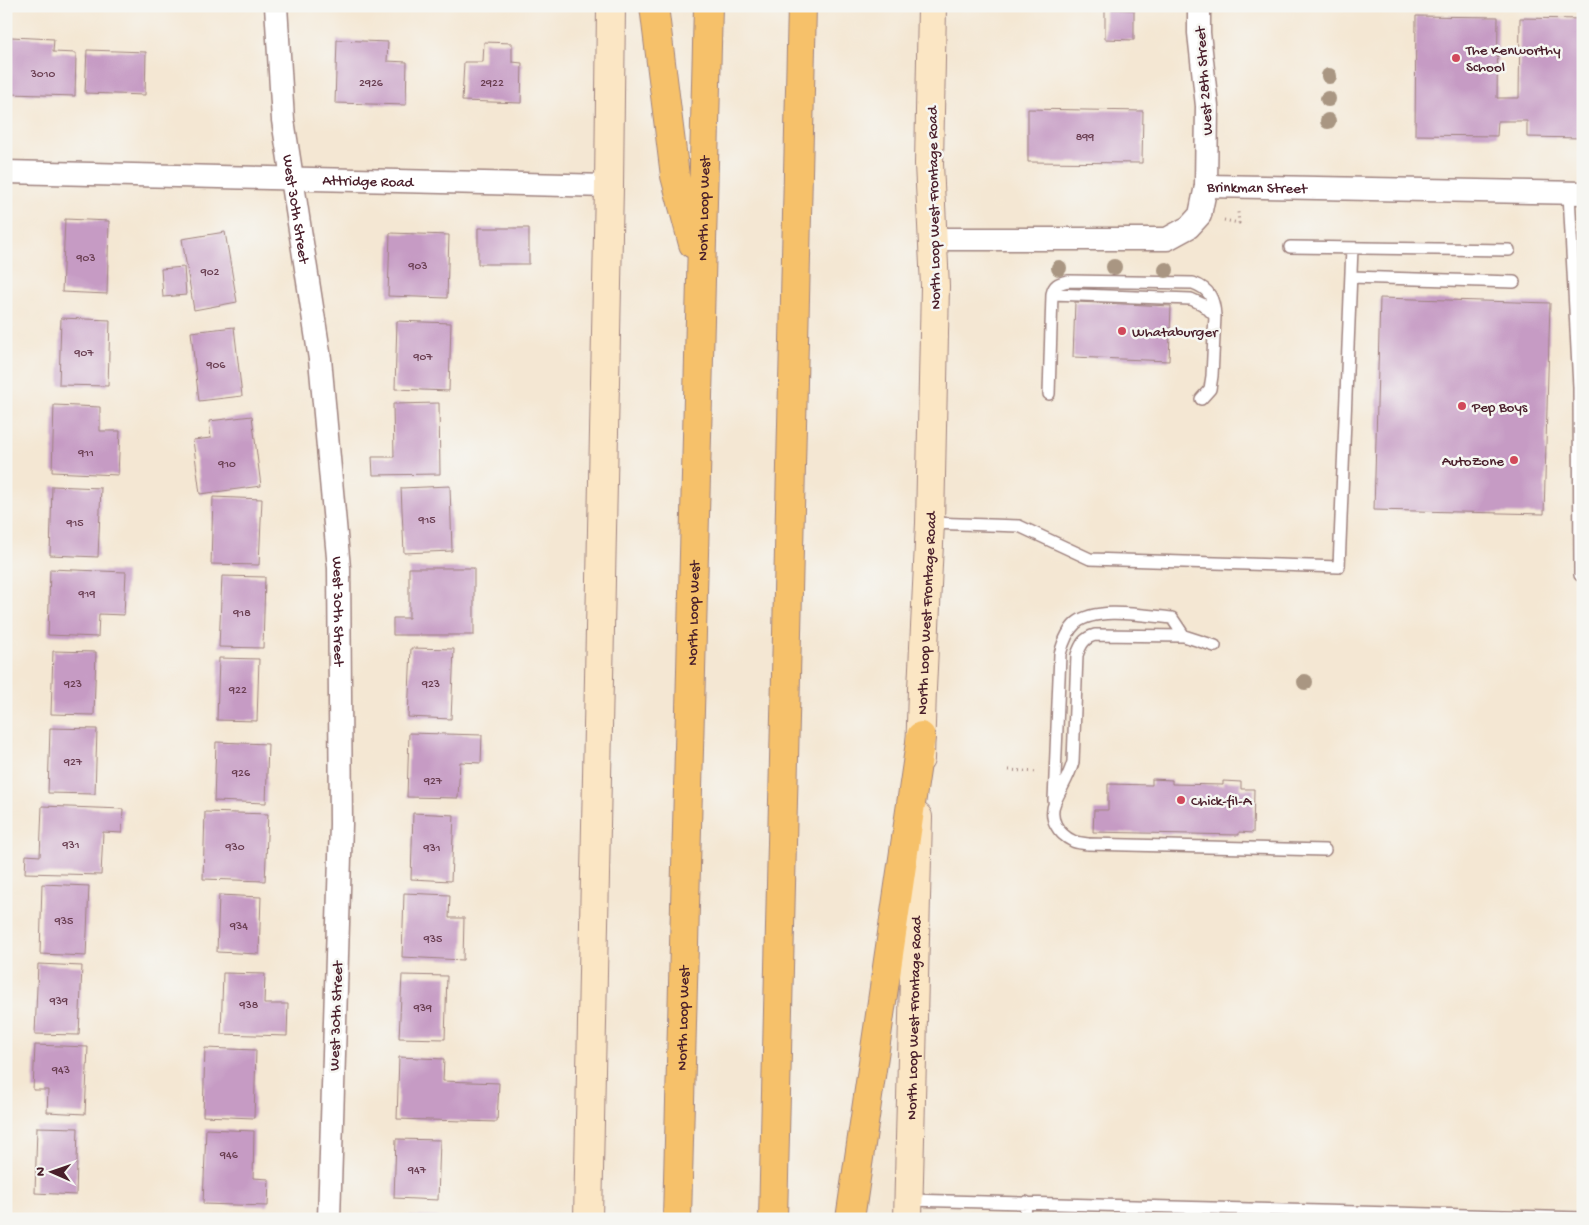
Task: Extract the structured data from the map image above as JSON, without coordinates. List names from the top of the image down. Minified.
{"streets":{"highway":["North Loop West"],"main road":["North Loop West Frontage Road"],"street":["West 28th Street","Attridge Road","Brinkman Street","West 30th Street"]},"crossings":[["West 28th Street","Brinkman Street"],["Attridge Road","West 30th Street"],["Brinkman Street","North Loop West Frontage Road"]],"places":["The Kenworthy School","Whataburger","Pep Boys","AutoZone","Chick-fil-A"],"house_numbers":["3010","2926","2922","899","903","903","902","907","907","906","911","910","915","915","919","918","923","923","922","927","926","927","931","930","931","935","934","935","939","938","939","943","946","947"],"north":"left"}
